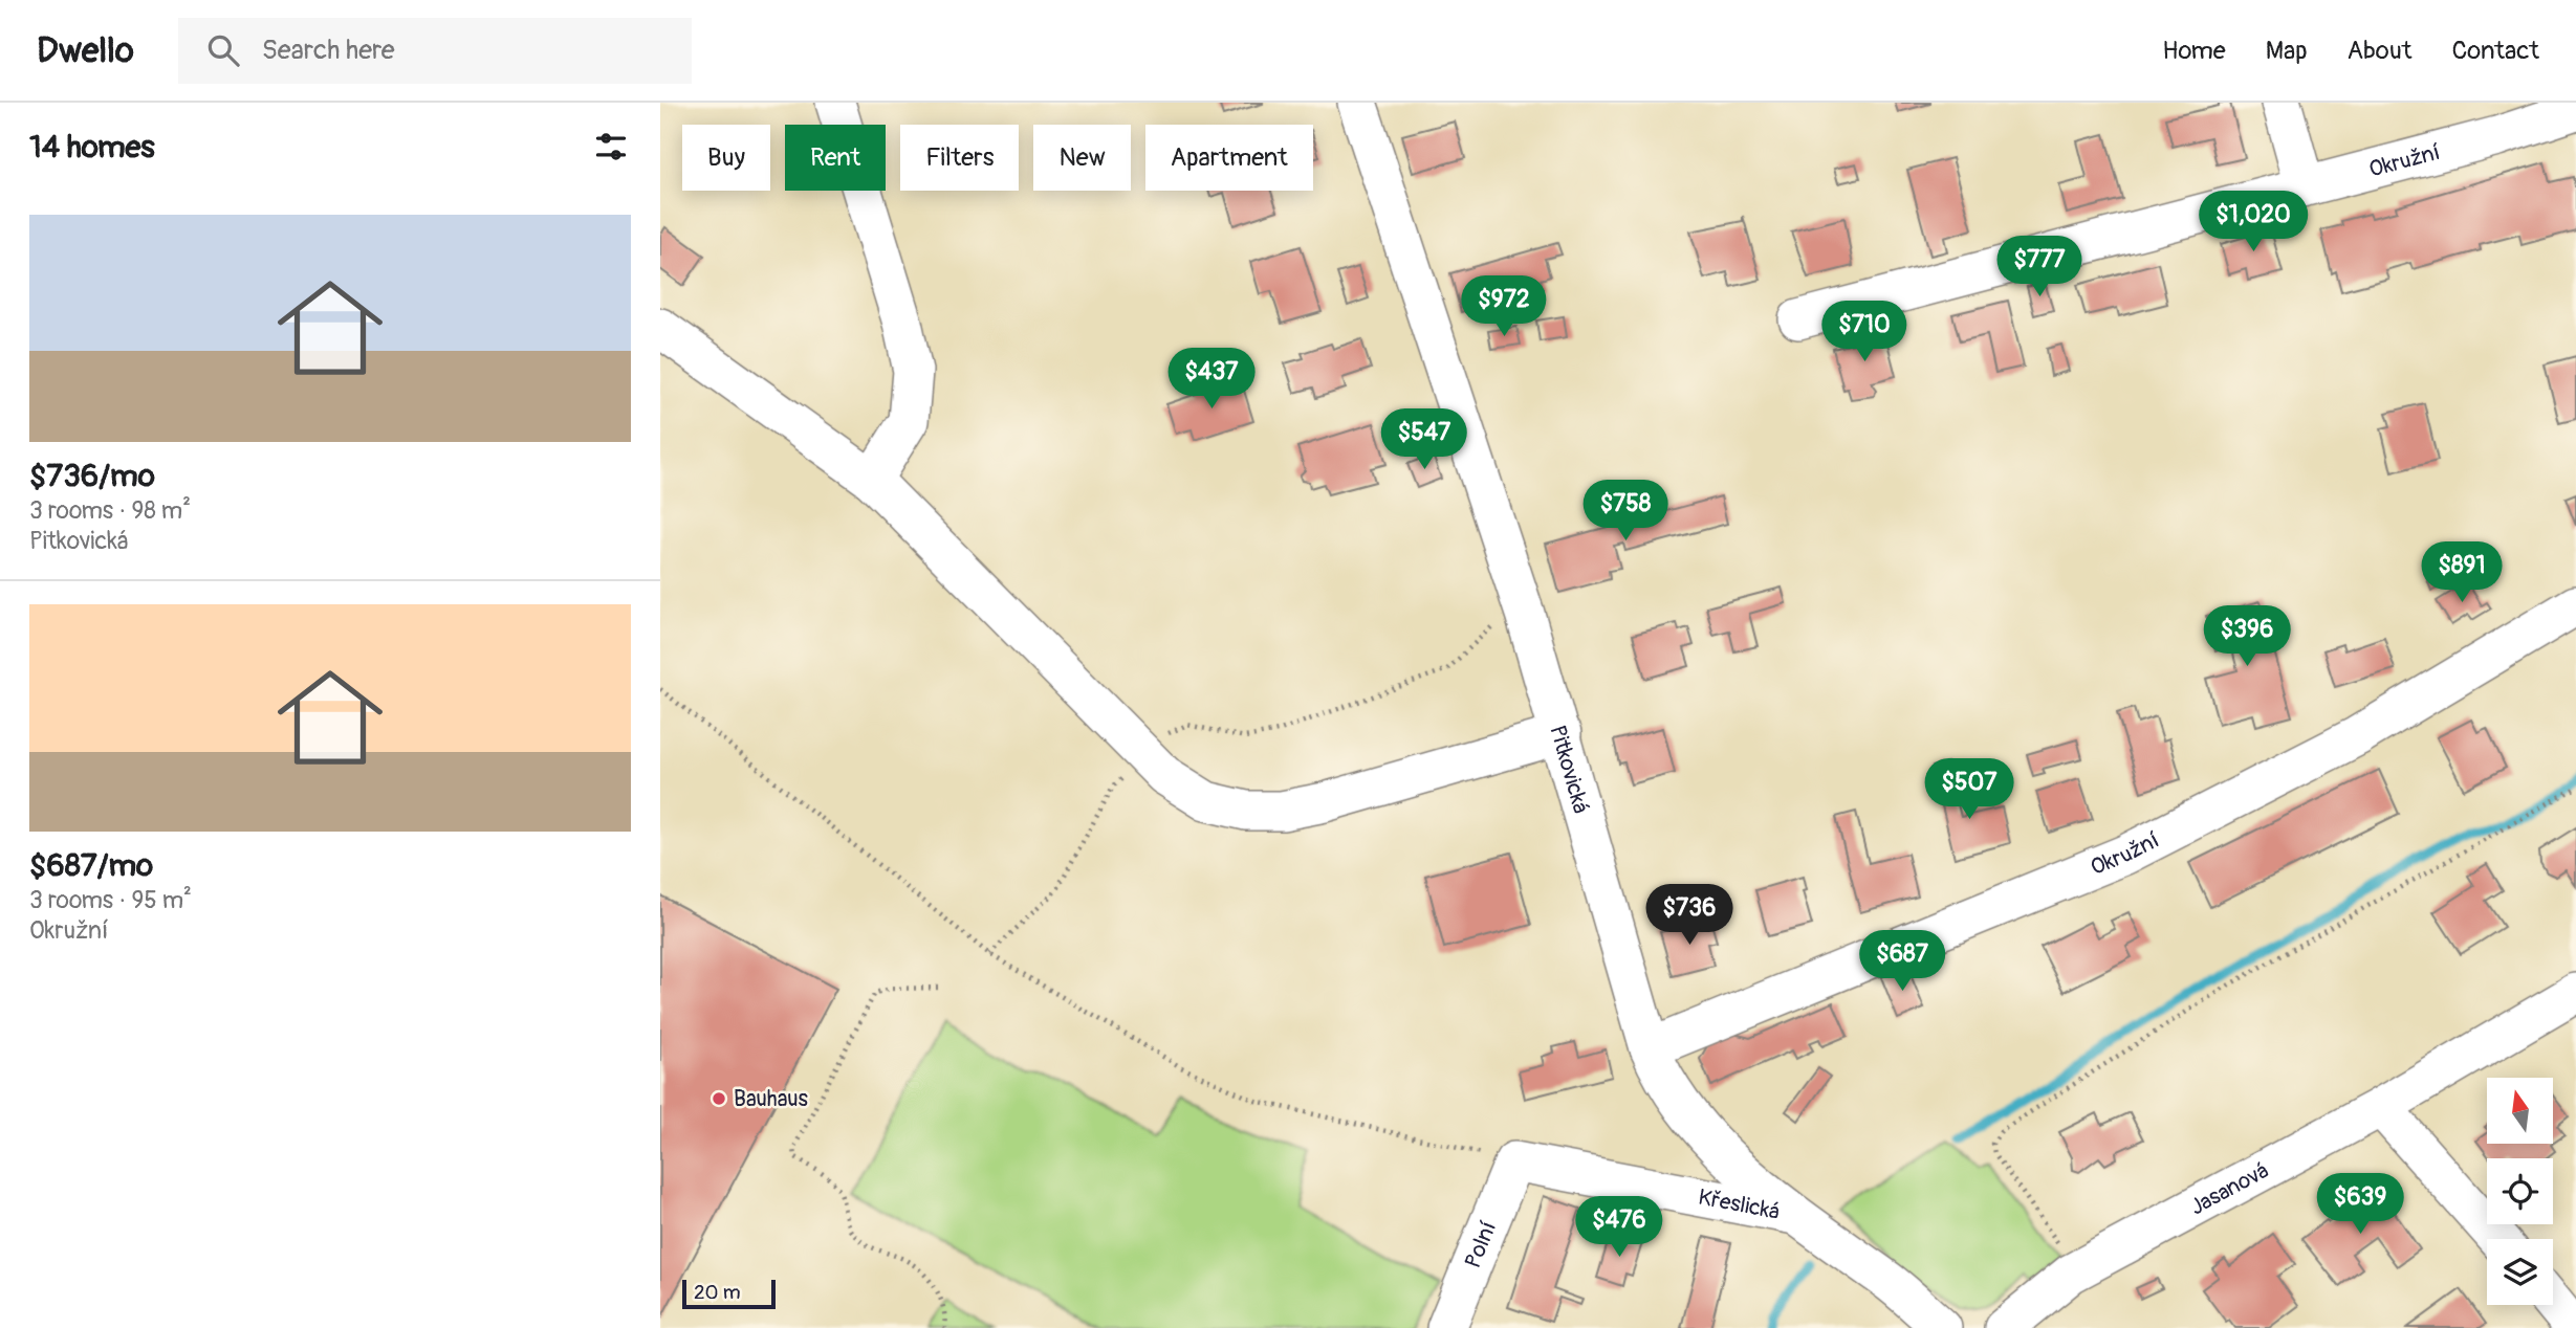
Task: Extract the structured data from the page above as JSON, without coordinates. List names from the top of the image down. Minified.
{"streets":{"street":["Okružní","Pitkovická","Jasanová","Křeslická","Polní"]},"crossings":[["Okružní","Pitkovická"],["Pitkovická","Křeslická"],["Křeslická","Polní"]],"places":["Bauhaus"],"scale_bar":"20 m","north":"top","page":{"header":"Dwello","search":"Search here","nav":["Home","Map","About","Contact"],"heading":"14 homes","chip":["Buy","Rent","Filters","New","Apartment"],"list":[{"name":"$736/mo","note":"3 rooms · 98 m² · Pitkovická"},{"name":"$687/mo","note":"3 rooms · 95 m² · Okružní"}],"price":["$1,020","$777","$972","$710","$437","$547","$758","$891","$396","$507","$736","$687","$639","$476"],"scale":"20 m"}}
